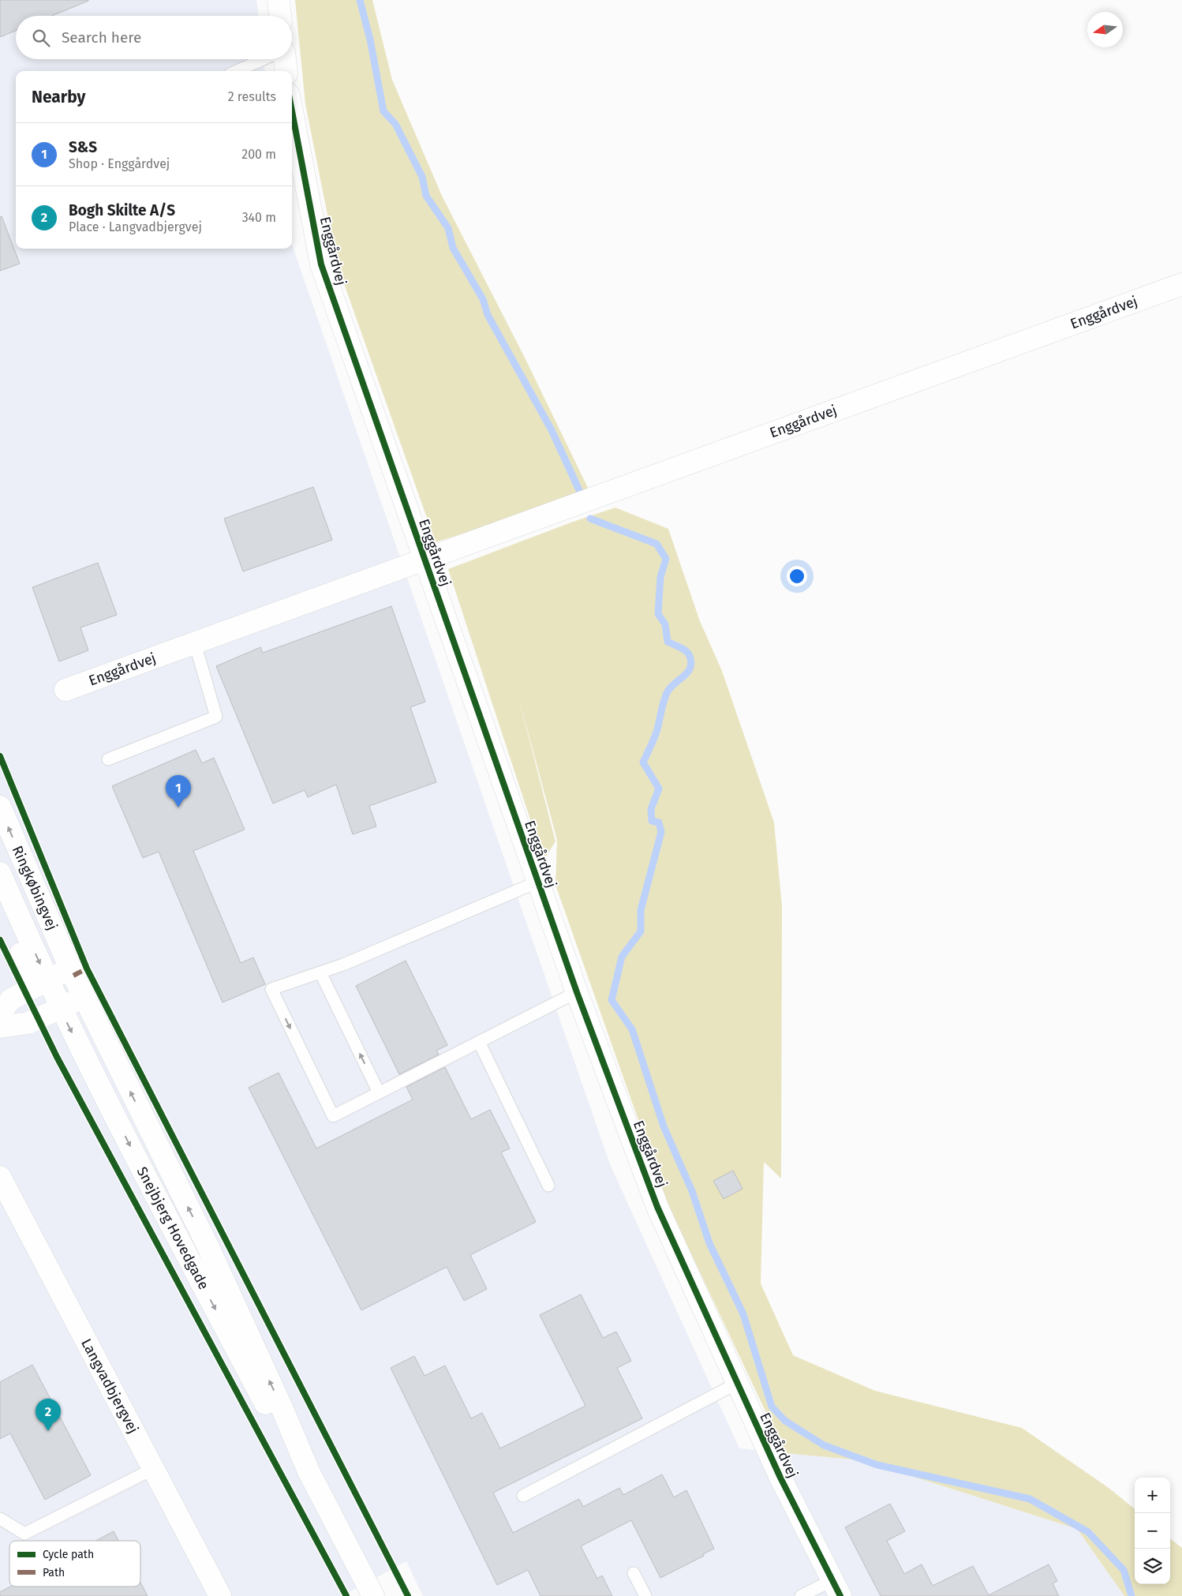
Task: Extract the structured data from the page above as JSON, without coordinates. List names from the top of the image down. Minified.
{"streets":{"street":["Enggårdvej","Ringkøbingvej","Snejbjerg Hovedgade","Langvadbjergvej"]},"crossings":[["Ringkøbingvej","Snejbjerg Hovedgade"]],"legend":["Cycle path","Path"],"north":"left","page":{"search":"Search here","heading":["Nearby","2 results"],"list":[{"mark":"1","name":"S&S","note":"Shop · Enggårdvej","value":"200 m"},{"mark":"2","name":"Bogh Skilte A/S","note":"Place · Langvadbjergvej","value":"340 m"}],"pins":["1","2"],"map_buttons":["+","−"]}}
